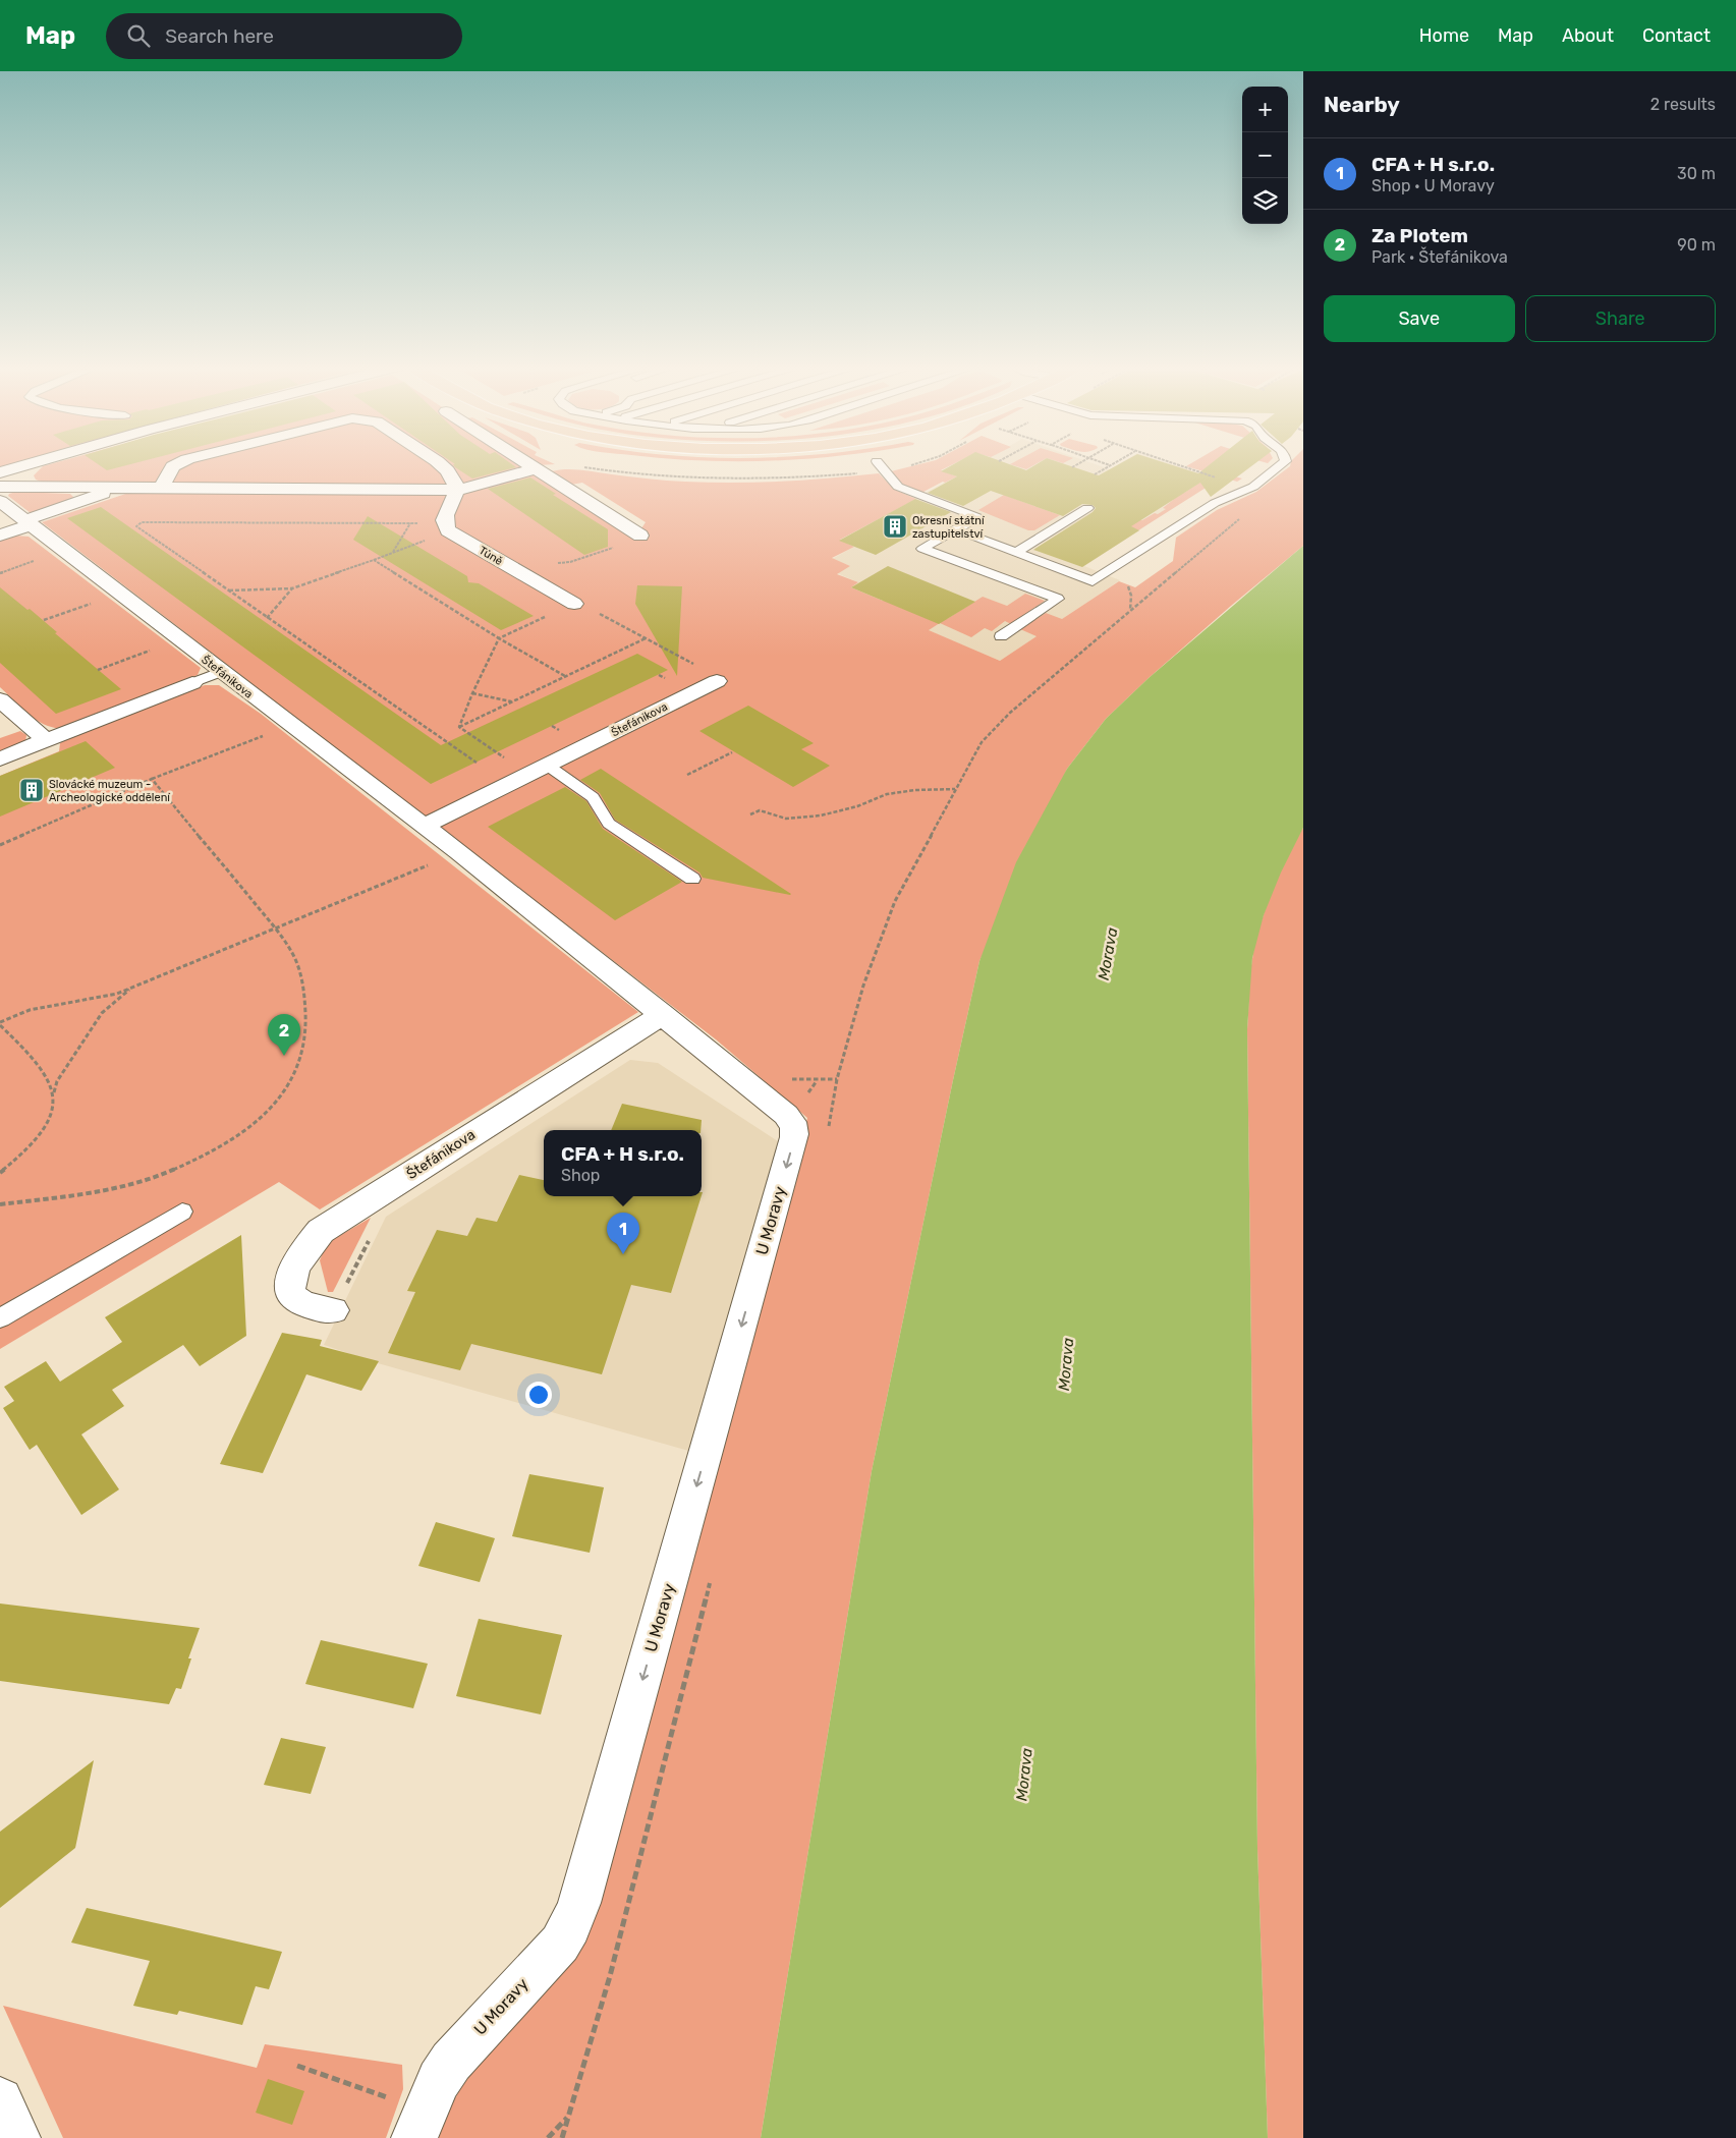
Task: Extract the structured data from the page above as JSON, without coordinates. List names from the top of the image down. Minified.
{"streets":{"street":["Tůně","Štefánikova","U Moravy"]},"crossings":[["Štefánikova","U Moravy"]],"one_way":["U Moravy"],"water":["Morava"],"places":{"building":["Okresní státní zastupitelství","Slovácké muzeum - Archeologické oddělení"]},"page":{"header":"Map","search":"Search here","nav":["Home","Map","About","Contact"],"heading":["Nearby","2 results"],"map_buttons":["+","−"],"list":[{"mark":"1","name":"CFA + H s.r.o.","note":"Shop · U Moravy","value":"30 m"},{"mark":"2","name":"Za Plotem","note":"Park · Štefánikova","value":"90 m"}],"buttons":["Save","Share"],"pins":["2","1"],"popup":["CFA + H s.r.o.","Shop"]}}
